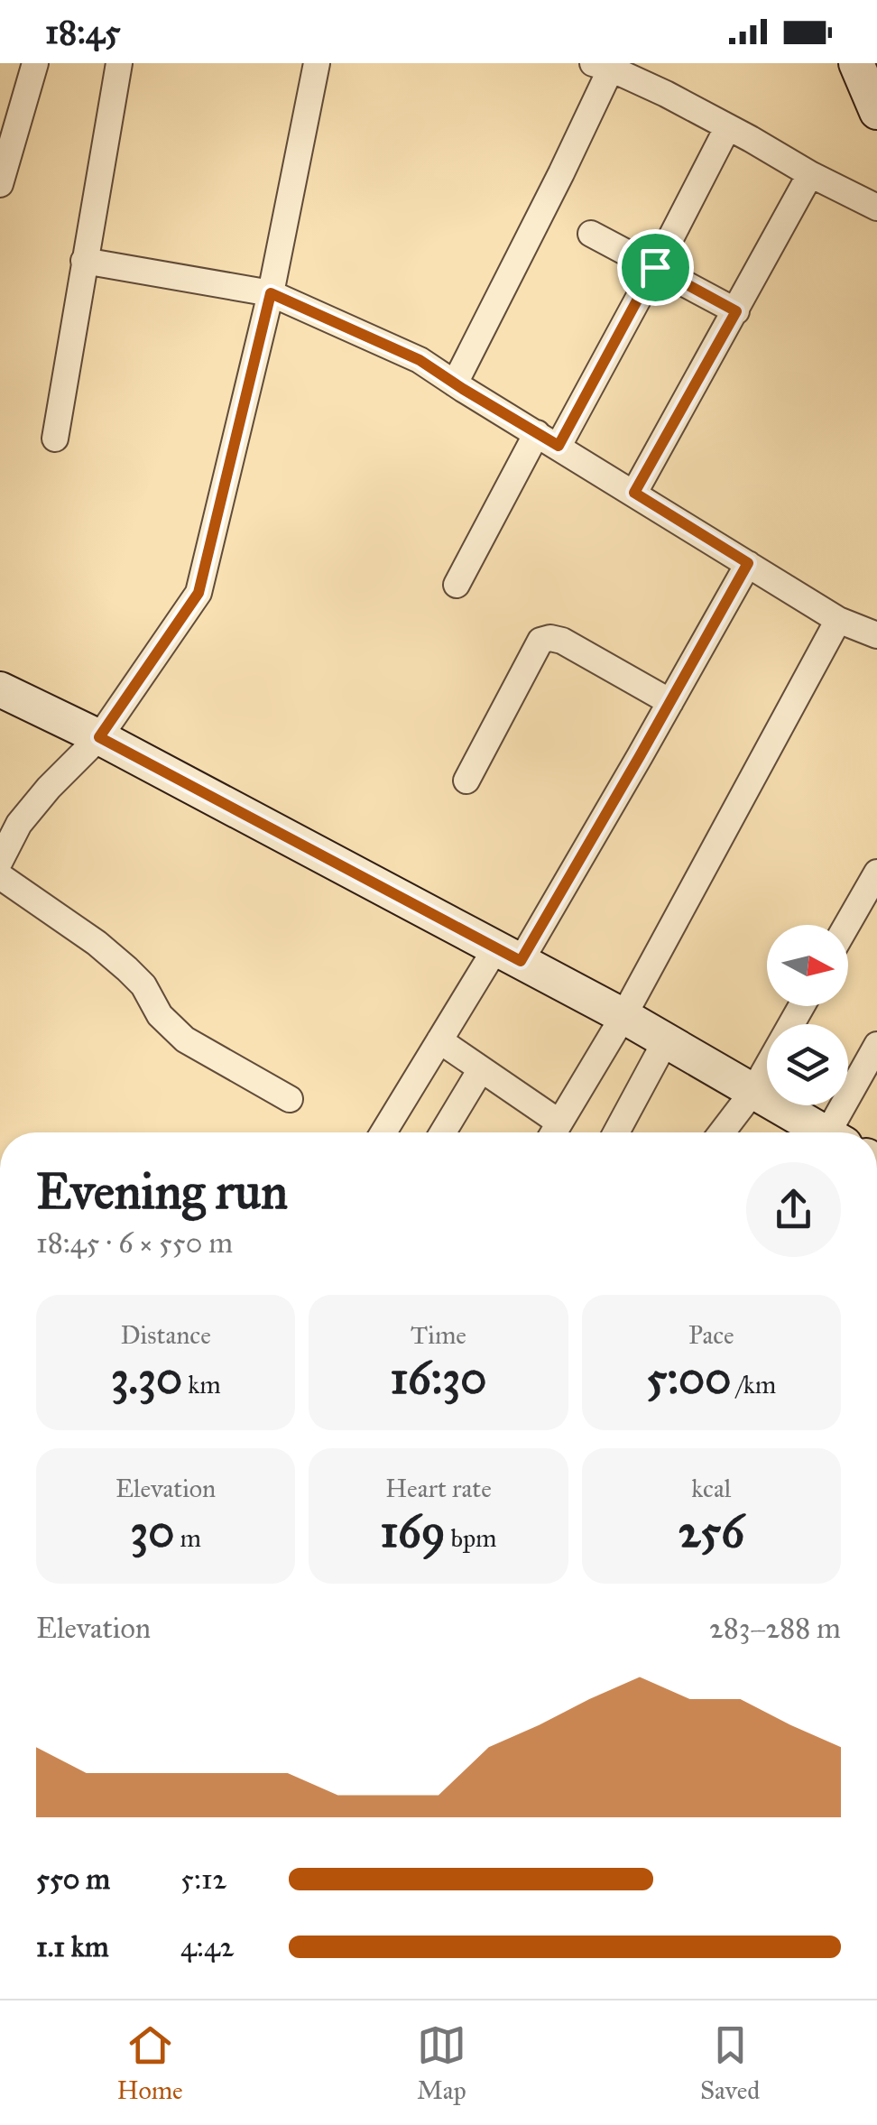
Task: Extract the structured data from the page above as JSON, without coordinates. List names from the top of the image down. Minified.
{"north":"right","page":{"status":"18:45","heading":["Evening run","18:45 · 6 × 550 m"],"stats":[["Distance","3.30 km"],["Time","16:30"],["Pace","5:00 /km"],["Elevation","30 m"],["Heart rate","169 bpm"],["kcal","256"]],"chart":["Elevation","283–288 m"],"list":[{"name":"550 m","note":"5:12"},{"name":"1.1 km","note":"4:42"}],"tabs":["Home","Map","Saved"]}}
